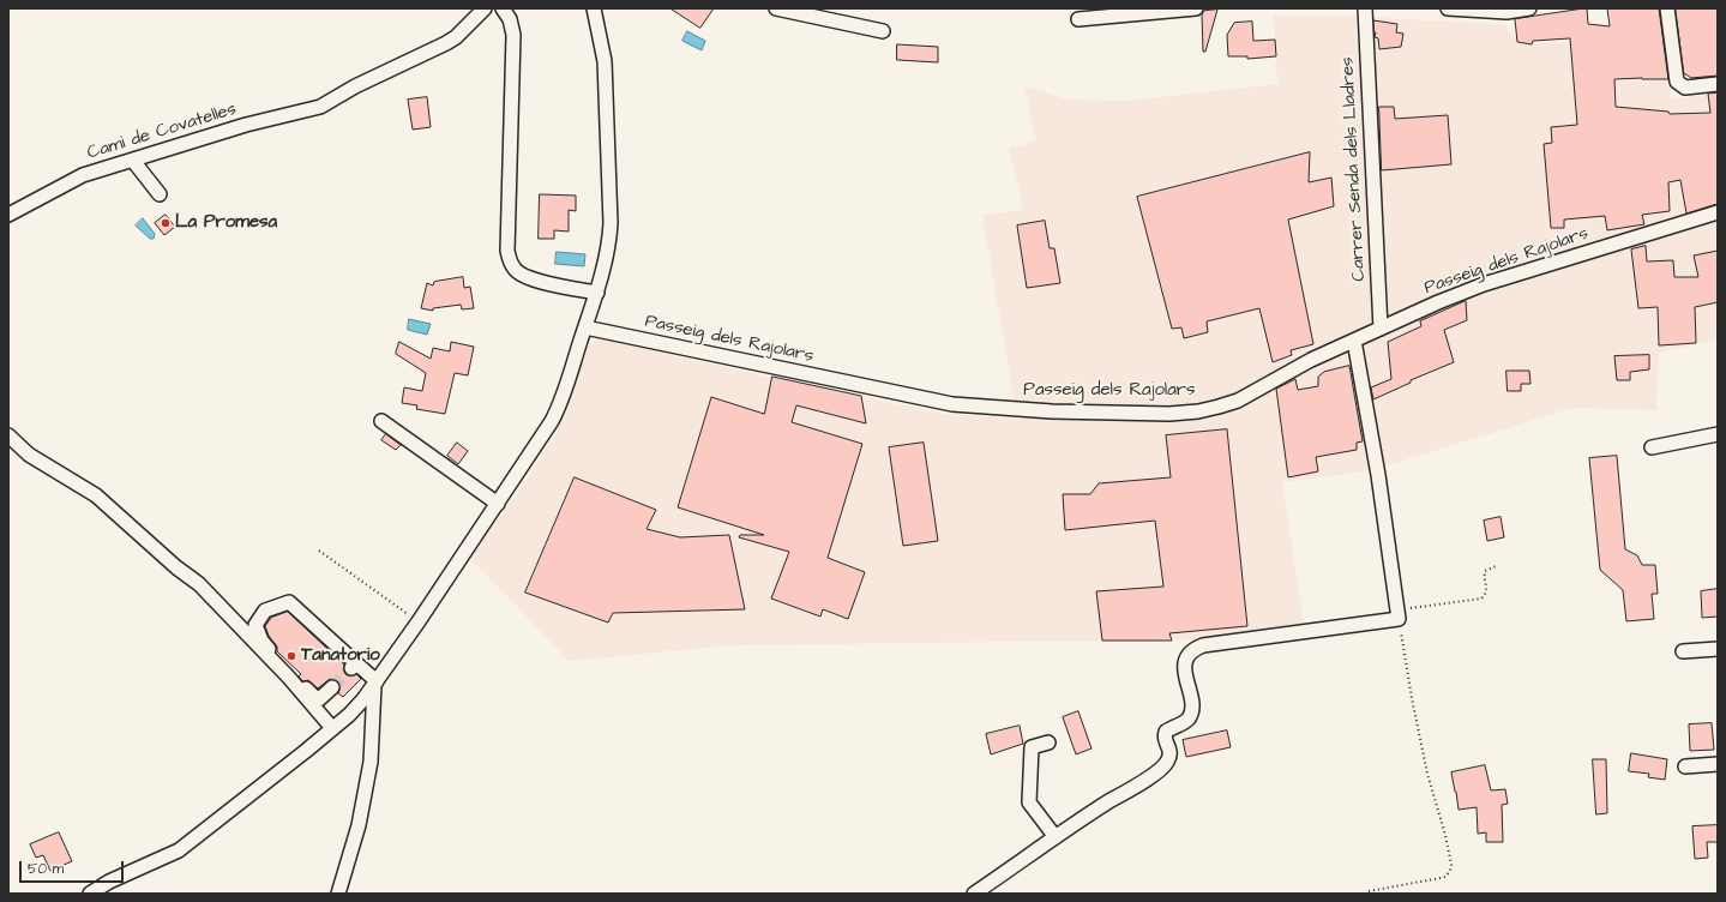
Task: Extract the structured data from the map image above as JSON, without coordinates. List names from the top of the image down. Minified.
{"streets":{"street":["Camì de Covatelles","Carrer Senda dels Lladres","Passeig dels Rajolars"]},"crossings":[["Carrer Senda dels Lladres","Passeig dels Rajolars"]],"places":["La Promesa","Tanatorio"],"scale_bar":"50 m"}
